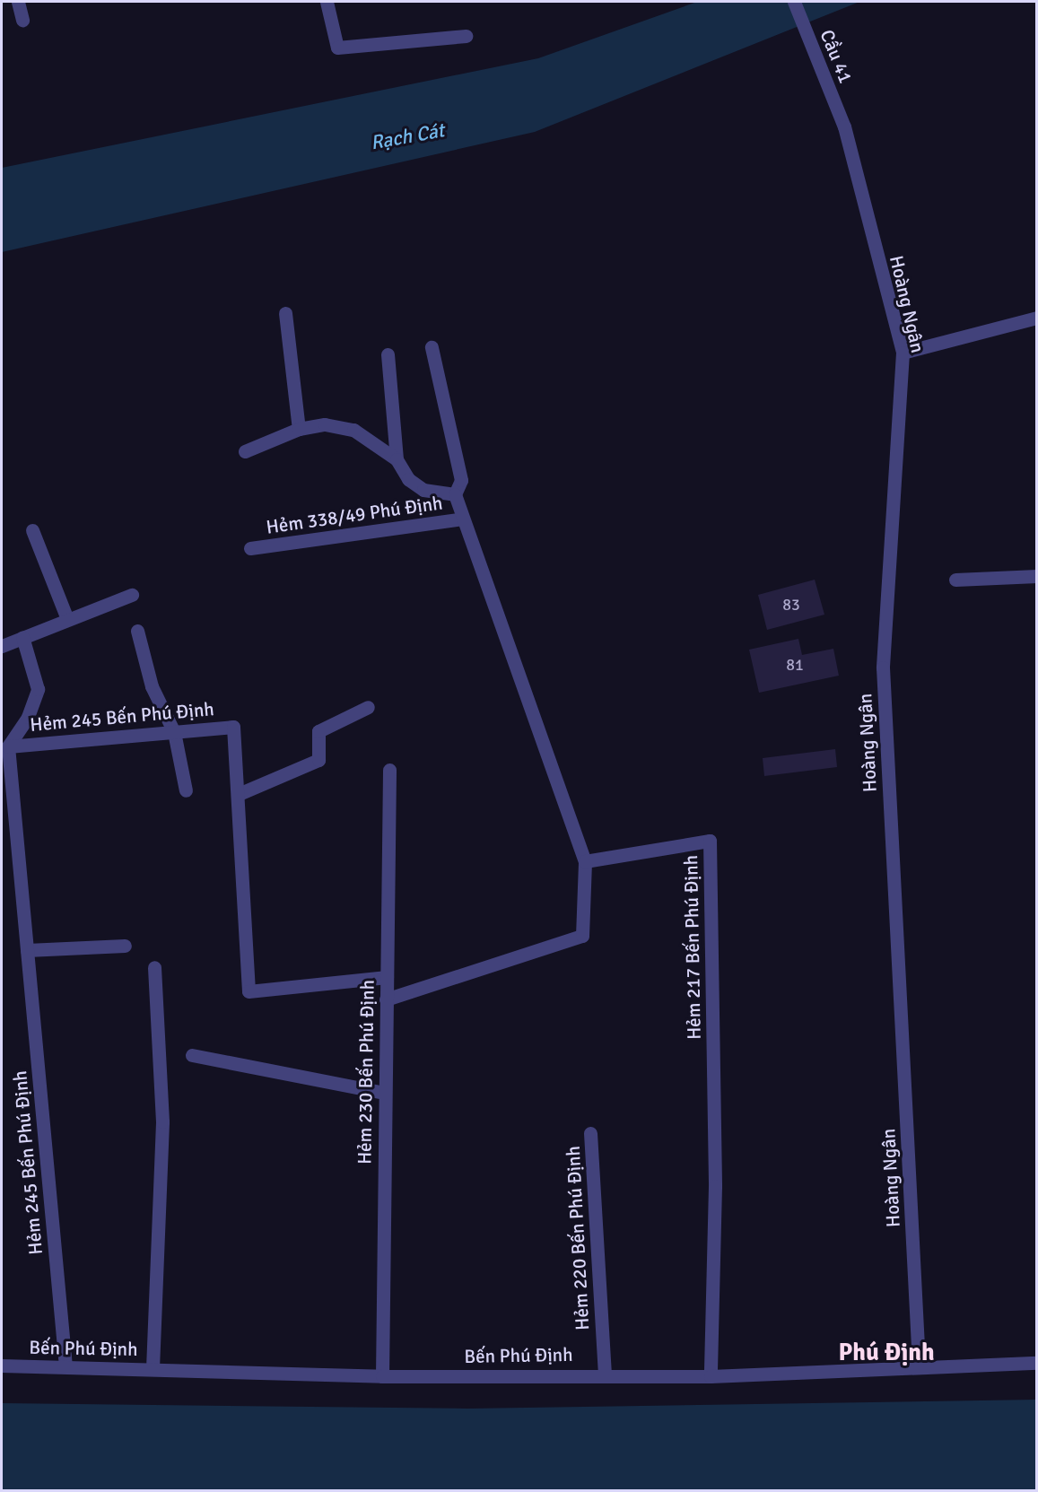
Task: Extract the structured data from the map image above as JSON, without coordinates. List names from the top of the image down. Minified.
{"streets":{"street":["Cầu 41","Hoàng Ngân","Hẻm 338/49 Phú Định","Hẻm 245 Bến Phú Định","Hẻm 217 Bến Phú Định","Hẻm 230 Bến Phú Định","Hẻm 220 Bến Phú Định","Bến Phú Định"]},"crossings":[["Cầu 41","Hoàng Ngân"],["Hoàng Ngân","Bến Phú Định"],["Hẻm 245 Bến Phú Định","Hẻm 230 Bến Phú Định"],["Hẻm 245 Bến Phú Định","Bến Phú Định"],["Hẻm 217 Bến Phú Định","Bến Phú Định"],["Hẻm 230 Bến Phú Định","Bến Phú Định"],["Hẻm 220 Bến Phú Định","Bến Phú Định"]],"districts":["Phú Định"],"water":["Rạch Cát"],"house_numbers":["83","81"]}
